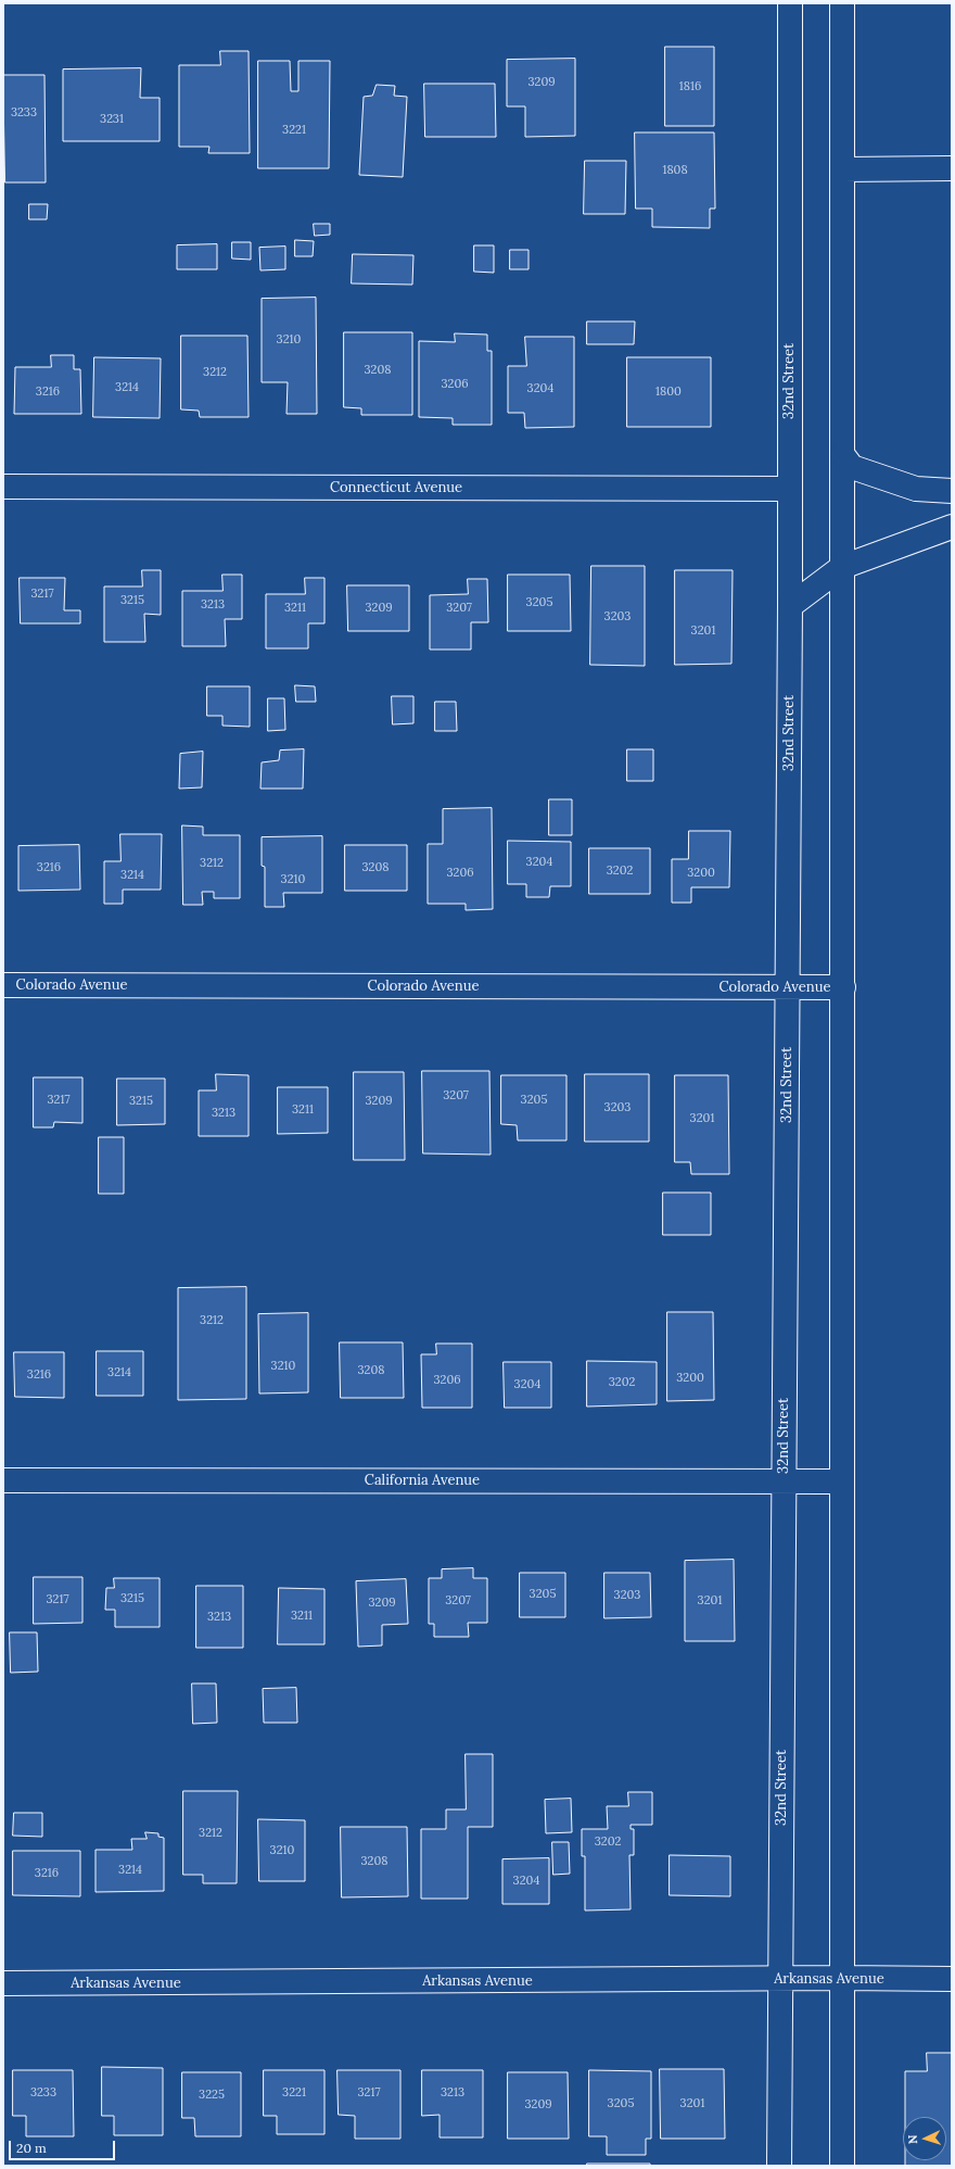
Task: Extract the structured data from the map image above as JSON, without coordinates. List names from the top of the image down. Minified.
{"streets":{"main road":["32nd Street","Connecticut Avenue","Colorado Avenue","California Avenue","Arkansas Avenue"]},"crossings":[["32nd Street","Connecticut Avenue"],["32nd Street","Colorado Avenue"],["32nd Street","California Avenue"],["32nd Street","Arkansas Avenue"]],"house_numbers":["3209","1816","3233","3231","3221","1808","3210","3208","3212","3206","3214","3204","3216","1800","3217","3215","3205","3213","3211","3209","3207","3203","3201","3204","3212","3216","3208","3202","3206","3200","3214","3210","3207","3217","3205","3215","3209","3203","3211","3213","3201","3212","3210","3208","3214","3216","3200","3206","3202","3204","3205","3203","3215","3217","3207","3201","3209","3211","3213","3212","3202","3210","3208","3214","3216","3204","3233","3221","3217","3213","3225","3205","3201","3209"],"scale_bar":"20 m","north":"left"}
